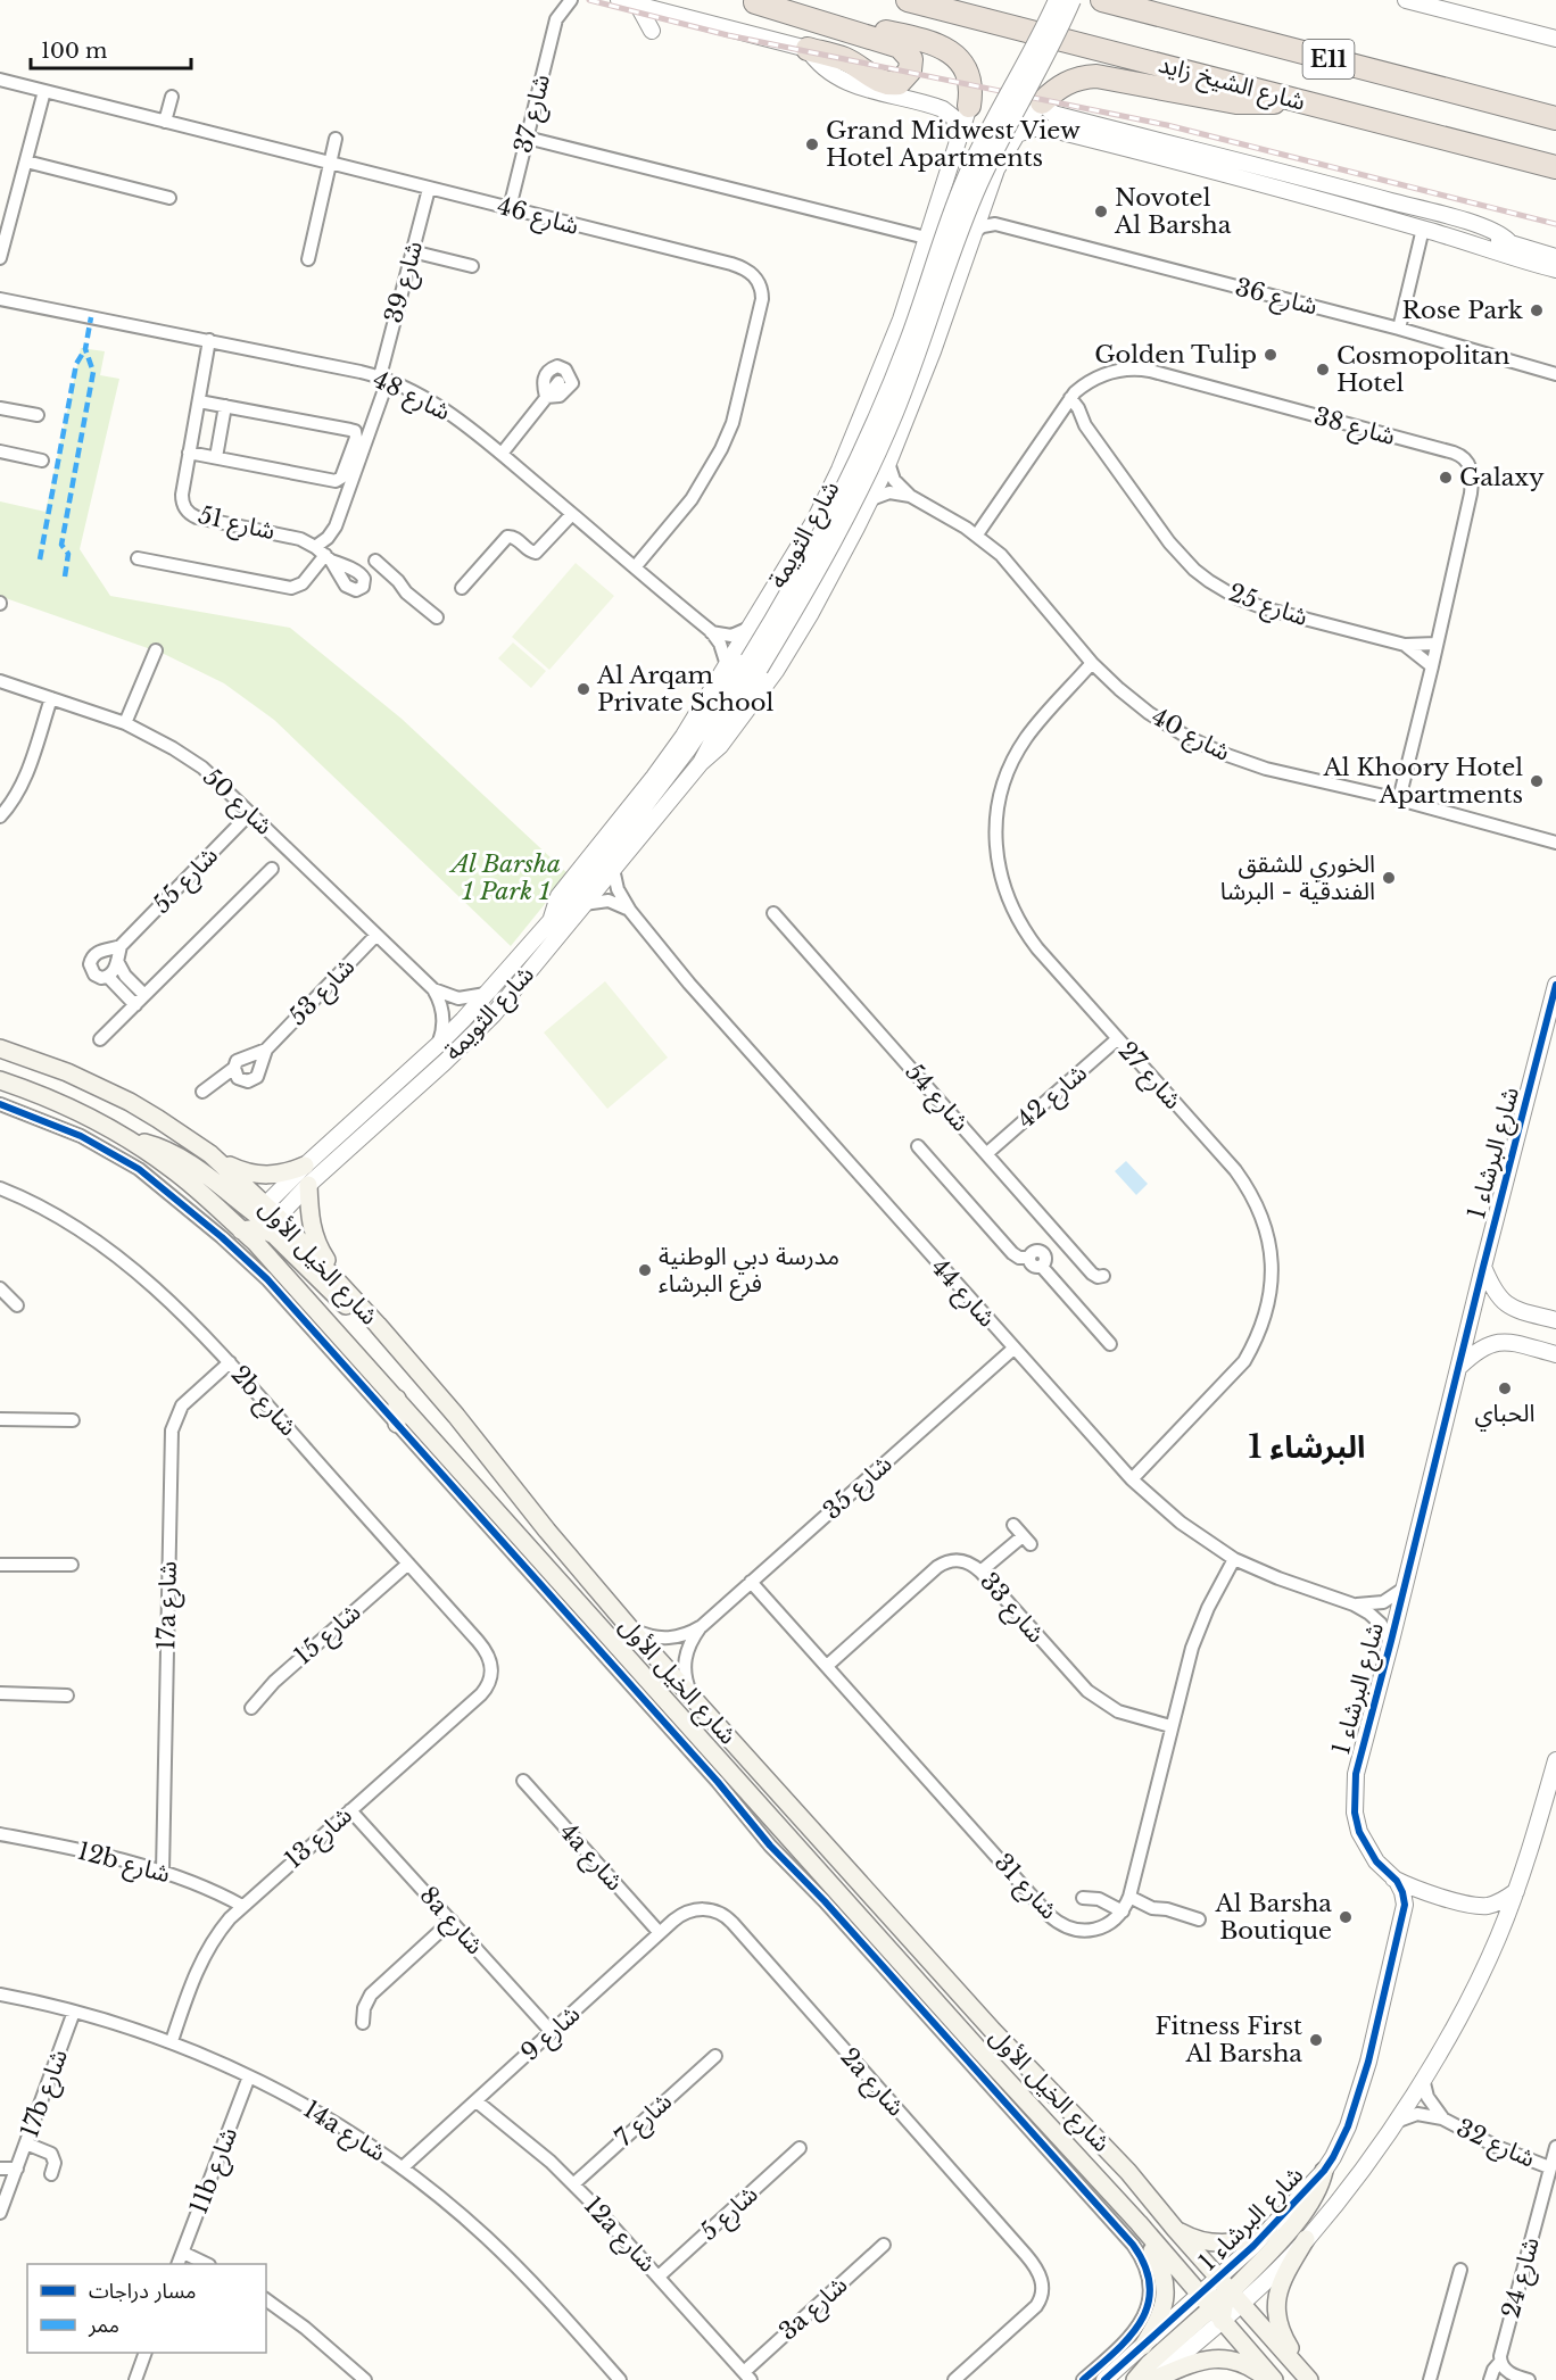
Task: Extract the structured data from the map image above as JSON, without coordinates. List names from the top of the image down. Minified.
{"streets":{"highway":["E11","شارع الشيخ زايد"],"main road":["شارع الخيل الأول"],"street":["شارع 37","شارع 46","شارع 39","شارع 36","شارع 48","شارع 38","شارع 51","شارع الثويمة","شارع 25","شارع 40","شارع 50","شارع 55","شارع 53","شارع 27","شارع 42","شارع 54","شارع البرشاء 1","شارع 44","2b شارع","شارع 35","17a شارع","شارع 33","شارع 15","شارع 13","4a شارع","12b شارع","شارع 31","8a شارع","شارع 9","2a شارع","17b شارع","شارع 7","14a شارع","شارع 32","11b شارع","شارع 5","12a شارع","شارع 24","3a شارع"]},"crossings":[["شارع 37","شارع 46"],["شارع 46","شارع 39"],["شارع 46","شارع 48"],["شارع 39","شارع 48"],["شارع 39","شارع 51"],["شارع 48","شارع 51"],["شارع 48","شارع الثويمة"],["شارع 38","شارع 25"],["شارع 38","شارع 40"],["شارع الثويمة","شارع 40"],["شارع الثويمة","شارع 50"],["شارع الثويمة","شارع الخيل الأول"],["شارع الثويمة","شارع 44"],["شارع 40","شارع 27"],["شارع 50","شارع 55"],["شارع 50","شارع 53"],["شارع 27","شارع 42"],["شارع 27","شارع 44"],["شارع 42","شارع 54"],["شارع البرشاء 1","شارع الخيل الأول"],["شارع البرشاء 1","شارع 44"],["شارع الخيل الأول","شارع 35"],["شارع 44","شارع 35"],["2b شارع","17a شارع"],["2b شارع","شارع 15"],["2b شارع","شارع 13"],["شارع 35","شارع 31"],["17a شارع","12b شارع"],["شارع 33","شارع 31"],["شارع 13","12b شارع"],["شارع 13","8a شارع"],["شارع 13","14a شارع"],["4a شارع","شارع 9"],["8a شارع","شارع 9"],["شارع 9","2a شارع"],["شارع 9","14a شارع"],["شارع 9","12a شارع"],["17b شارع","14a شارع"],["شارع 7","12a شارع"],["14a شارع","11b شارع"],["شارع 32","شارع 24"],["شارع 5","12a شارع"],["12a شارع","3a شارع"]],"districts":["البرشاء 1"],"parks":["Al Barsha 1 Park 1"],"places":["Grand Midwest View Hotel Apartments","Novotel Al Barsha","Rose Park","Golden Tulip","Cosmopolitan Hotel","Galaxy","Al Arqam Private School","Al Khoory Hotel Apartments","الخوري للشقق الفندقية - البرشا","مدرسة دبي الوطنية فرع البرشاء","الحباي","Al Barsha Boutique","Fitness First Al Barsha"],"legend":["مسار دراجات","ممر"],"scale_bar":"100 m"}
